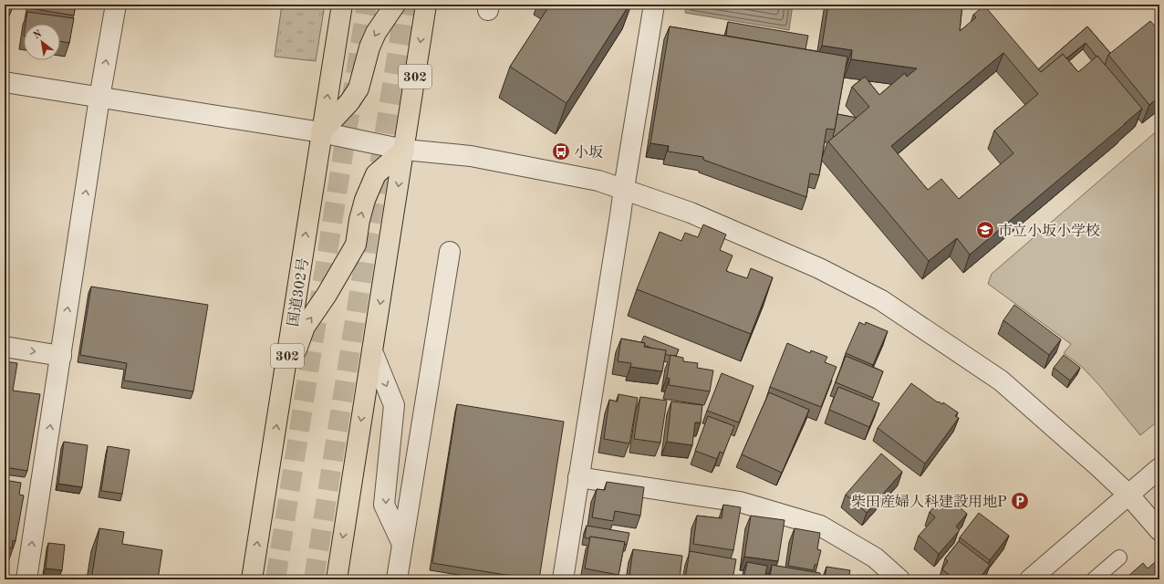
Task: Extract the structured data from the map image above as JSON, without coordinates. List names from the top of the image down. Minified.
{"streets":{"highway":["302","国道302号"]},"places":{"bus stop":["小坂"],"school or university":["市立小坂小学校"],"parking":["柴田産婦人科建設用地P"]},"north":"top left"}
